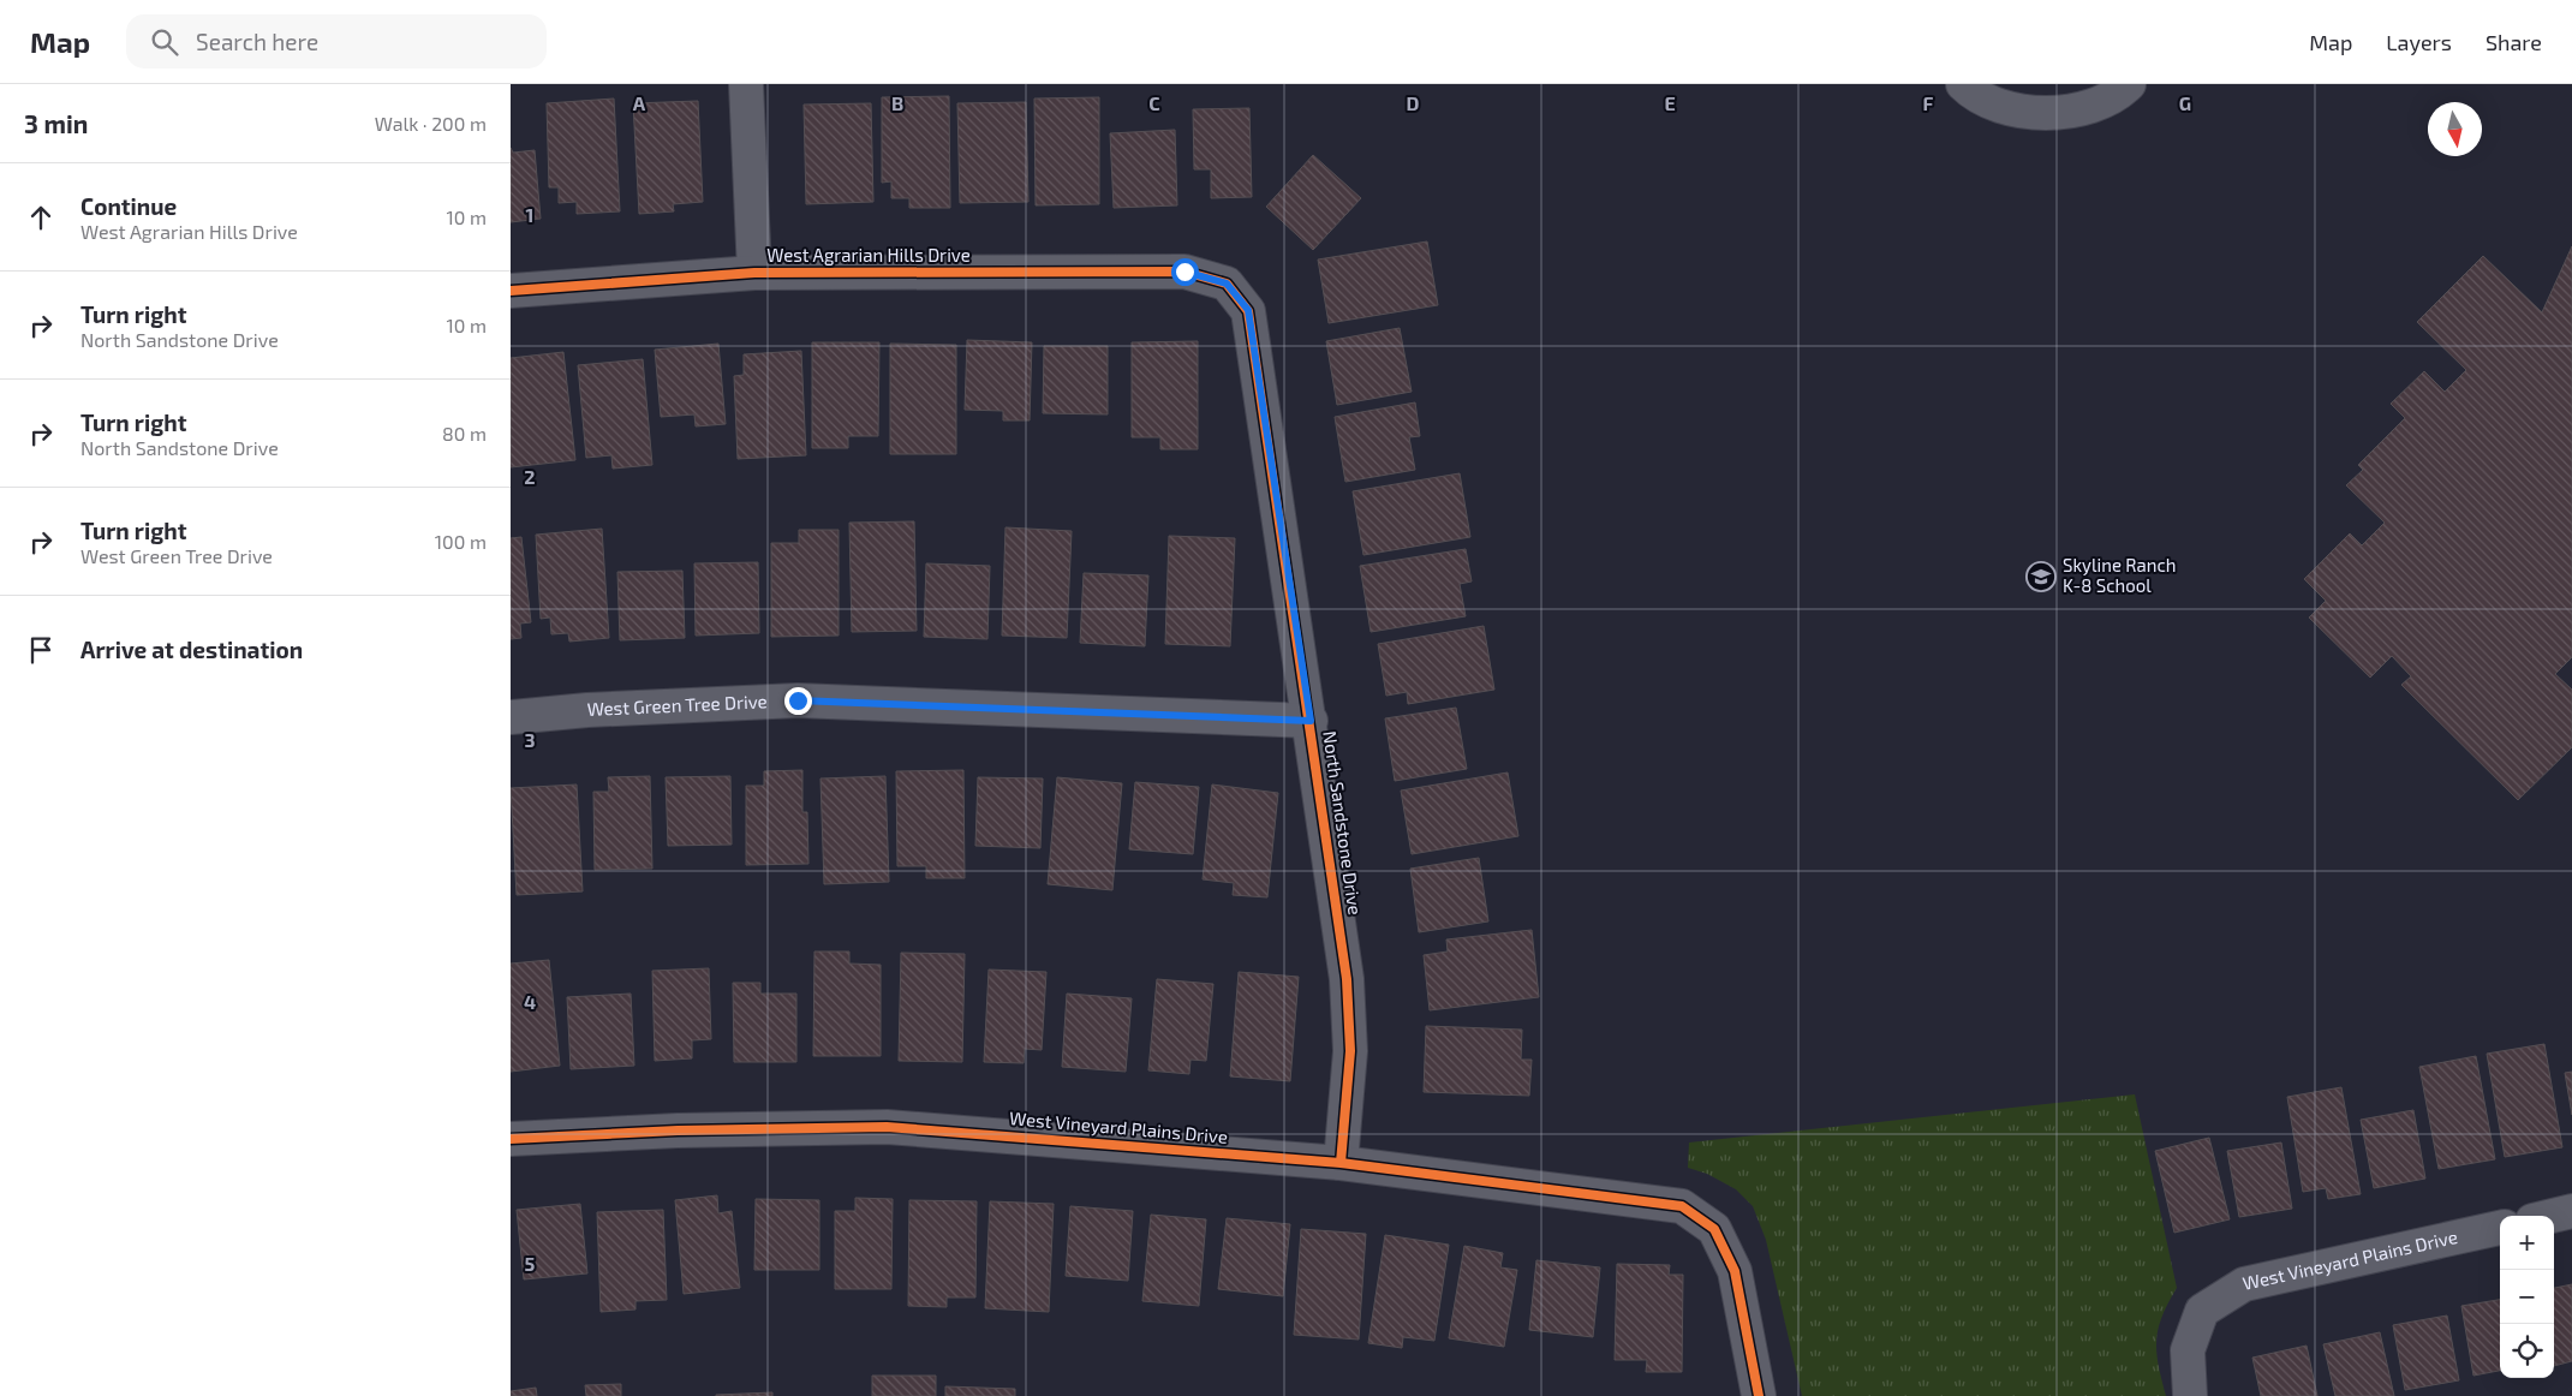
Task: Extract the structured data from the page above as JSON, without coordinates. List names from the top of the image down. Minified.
{"streets":{"street":["West Agrarian Hills Drive","West Green Tree Drive","North Sandstone Drive","West Vineyard Plains Drive"]},"crossings":[["West Agrarian Hills Drive","North Sandstone Drive"],["West Green Tree Drive","North Sandstone Drive"],["North Sandstone Drive","West Vineyard Plains Drive"]],"places":{"school or university":["Skyline Ranch K-8 School"]},"north":"bottom","page":{"header":"Map","search":"Search here","nav":["Map","Layers","Share"],"heading":["3 min","Walk · 200 m"],"list":[["Continue","West Agrarian Hills Drive","10 m"],["Turn right","North Sandstone Drive","10 m"],["Turn right","North Sandstone Drive","80 m"],["Turn right","West Green Tree Drive","100 m"],"Arrive at destination"],"map_buttons":["+","−"]},"grid":{"columns":["A","B","C","D","E","F","G"],"rows":["1","2","3","4","5"]}}
